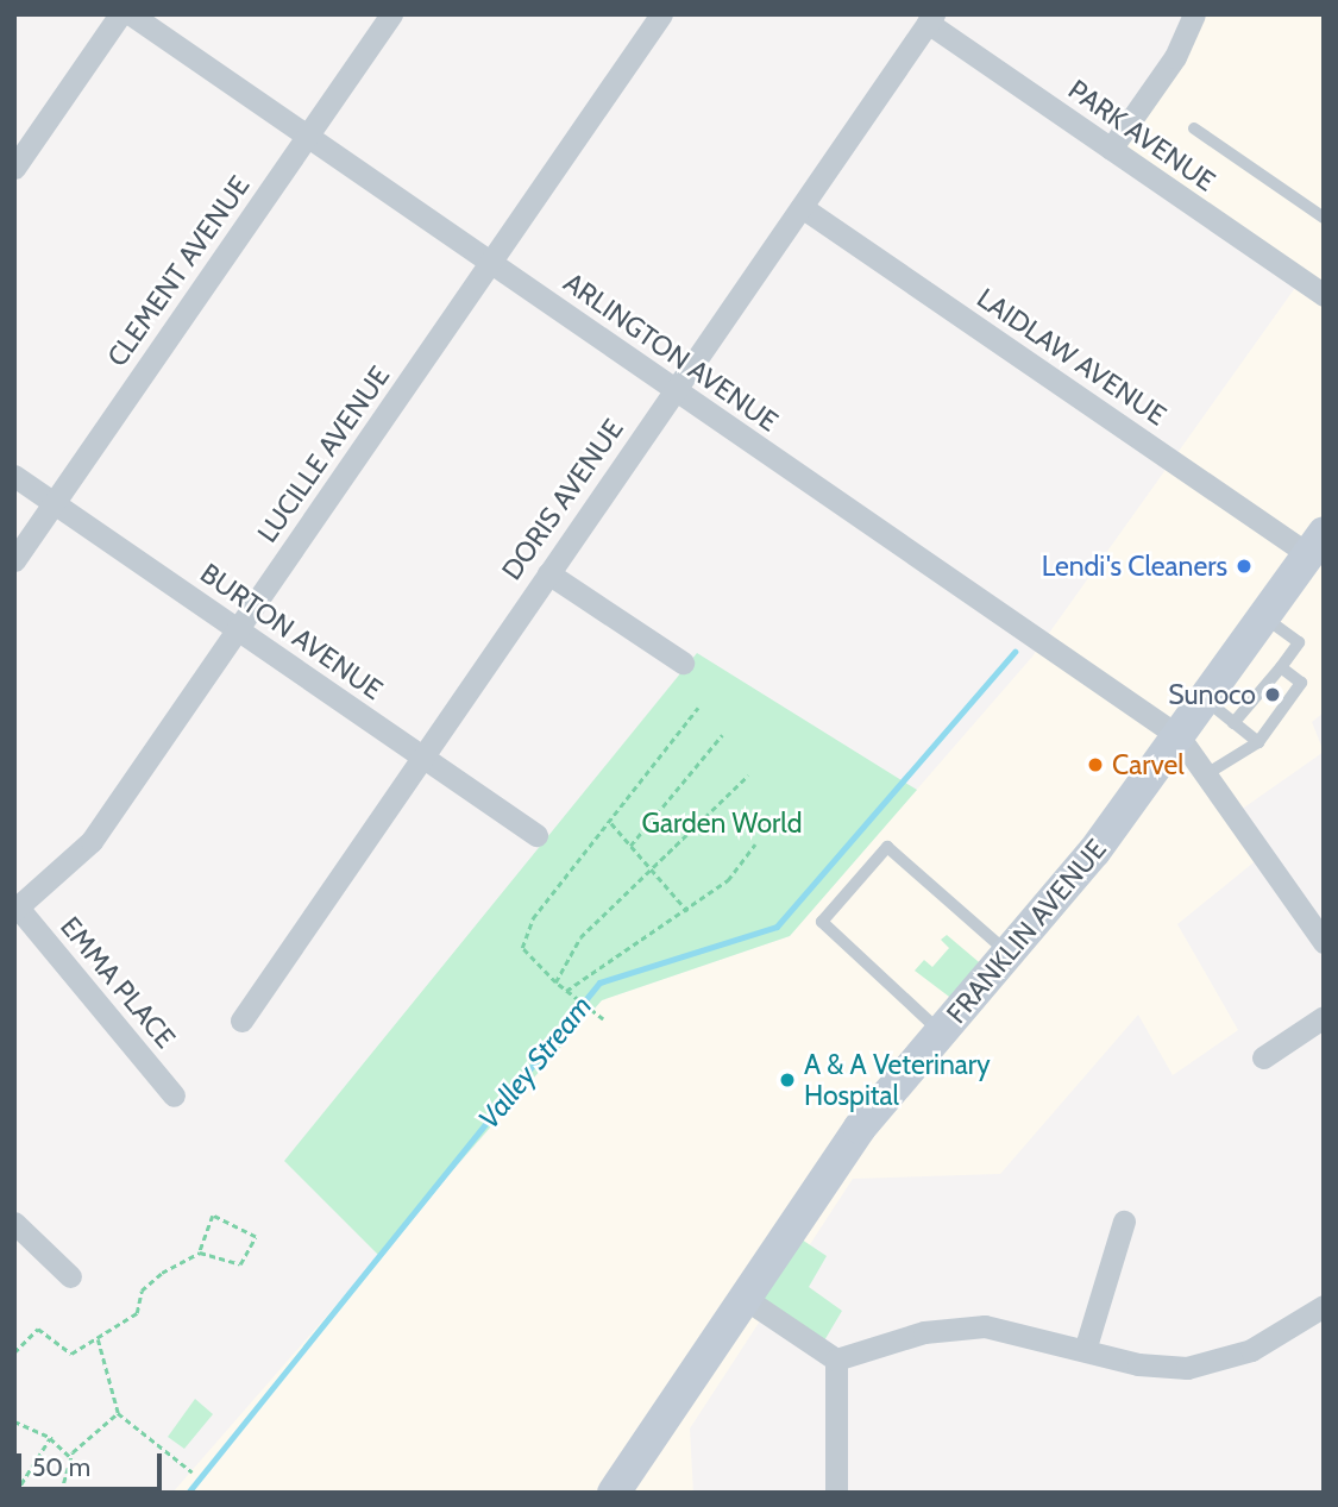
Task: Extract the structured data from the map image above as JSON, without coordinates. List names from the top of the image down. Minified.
{"streets":{"main road":["FRANKLIN AVENUE"],"street":["PARK AVENUE","CLEMENT AVENUE","ARLINGTON AVENUE","LAIDLAW AVENUE","LUCILLE AVENUE","DORIS AVENUE","BURTON AVENUE","EMMA PLACE"]},"crossings":[["PARK AVENUE","DORIS AVENUE"],["CLEMENT AVENUE","ARLINGTON AVENUE"],["CLEMENT AVENUE","BURTON AVENUE"],["ARLINGTON AVENUE","LUCILLE AVENUE"],["ARLINGTON AVENUE","DORIS AVENUE"],["ARLINGTON AVENUE","FRANKLIN AVENUE"],["LAIDLAW AVENUE","DORIS AVENUE"],["LAIDLAW AVENUE","FRANKLIN AVENUE"],["LUCILLE AVENUE","BURTON AVENUE"],["LUCILLE AVENUE","EMMA PLACE"],["DORIS AVENUE","BURTON AVENUE"]],"water":["Valley Stream"],"parks":["Garden World"],"places":["Lendi's Cleaners","Sunoco","Carvel","A & A Veterinary Hospital"],"scale_bar":"50 m"}
